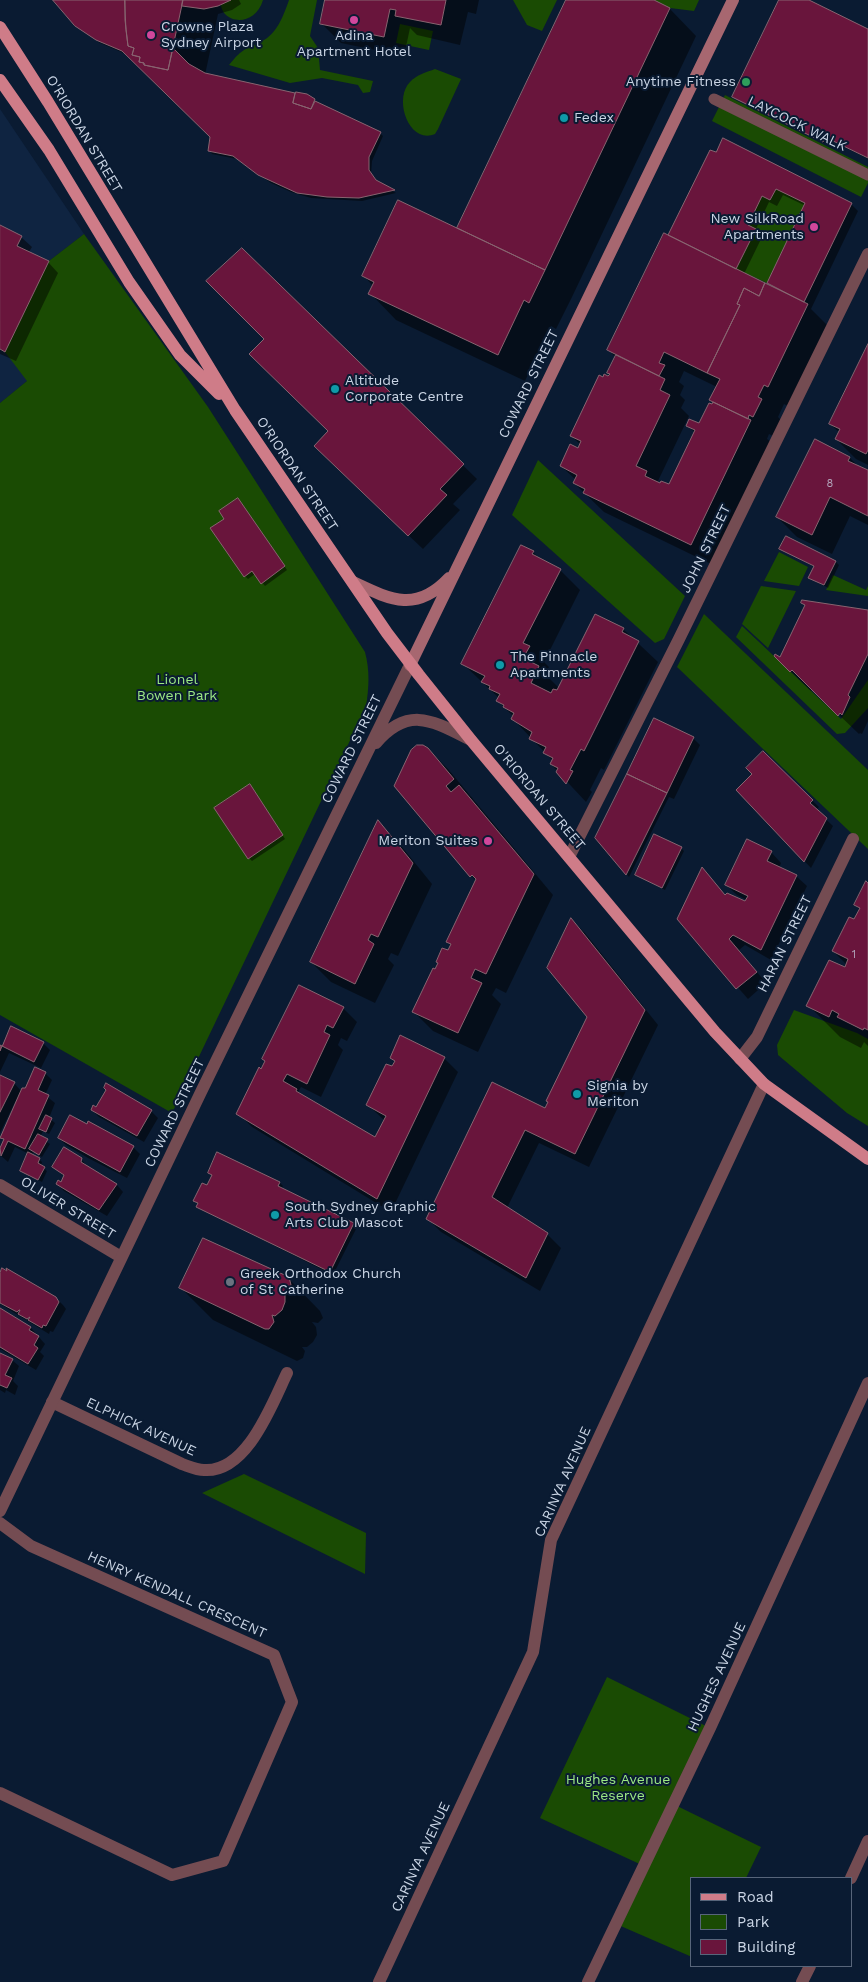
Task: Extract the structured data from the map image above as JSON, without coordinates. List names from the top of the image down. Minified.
{"streets":{"main road":["O'RIORDAN STREET","COWARD STREET"],"street":["LAYCOCK WALK","JOHN STREET","HARAN STREET","OLIVER STREET","ELPHICK AVENUE","CARINYA AVENUE","HENRY KENDALL CRESCENT","HUGHES AVENUE"]},"crossings":[["O'RIORDAN STREET","COWARD STREET"],["O'RIORDAN STREET","JOHN STREET"],["O'RIORDAN STREET","HARAN STREET"],["O'RIORDAN STREET","CARINYA AVENUE"],["COWARD STREET","OLIVER STREET"],["COWARD STREET","ELPHICK AVENUE"]],"parks":["Lionel Bowen Park","Hughes Avenue Reserve"],"places":["Adina Apartment Hotel","Crowne Plaza Sydney Airport","Anytime Fitness","Fedex","New SilkRoad Apartments","Altitude Corporate Centre","The Pinnacle Apartments","Meriton Suites","Signia by Meriton","South Sydney Graphic Arts Club Mascot","Greek Orthodox Church of St Catherine"],"house_numbers":["8","1"],"legend":["Road","Park","Building"]}
